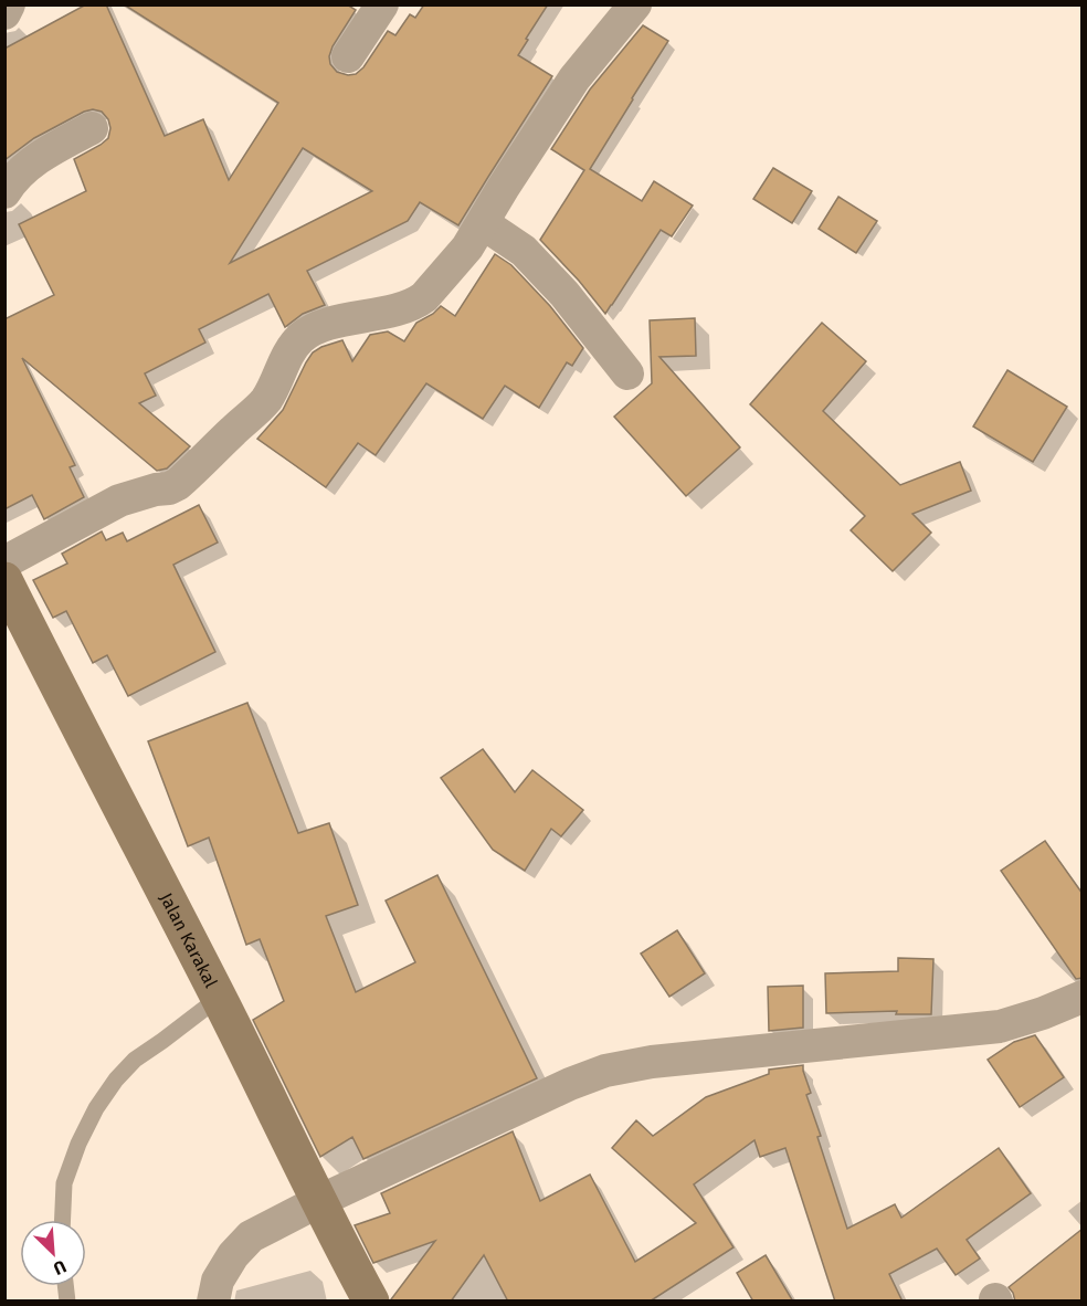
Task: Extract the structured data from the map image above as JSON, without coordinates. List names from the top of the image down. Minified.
{"streets":{"main road":["Jalan Karakal"]},"north":"bottom right"}
